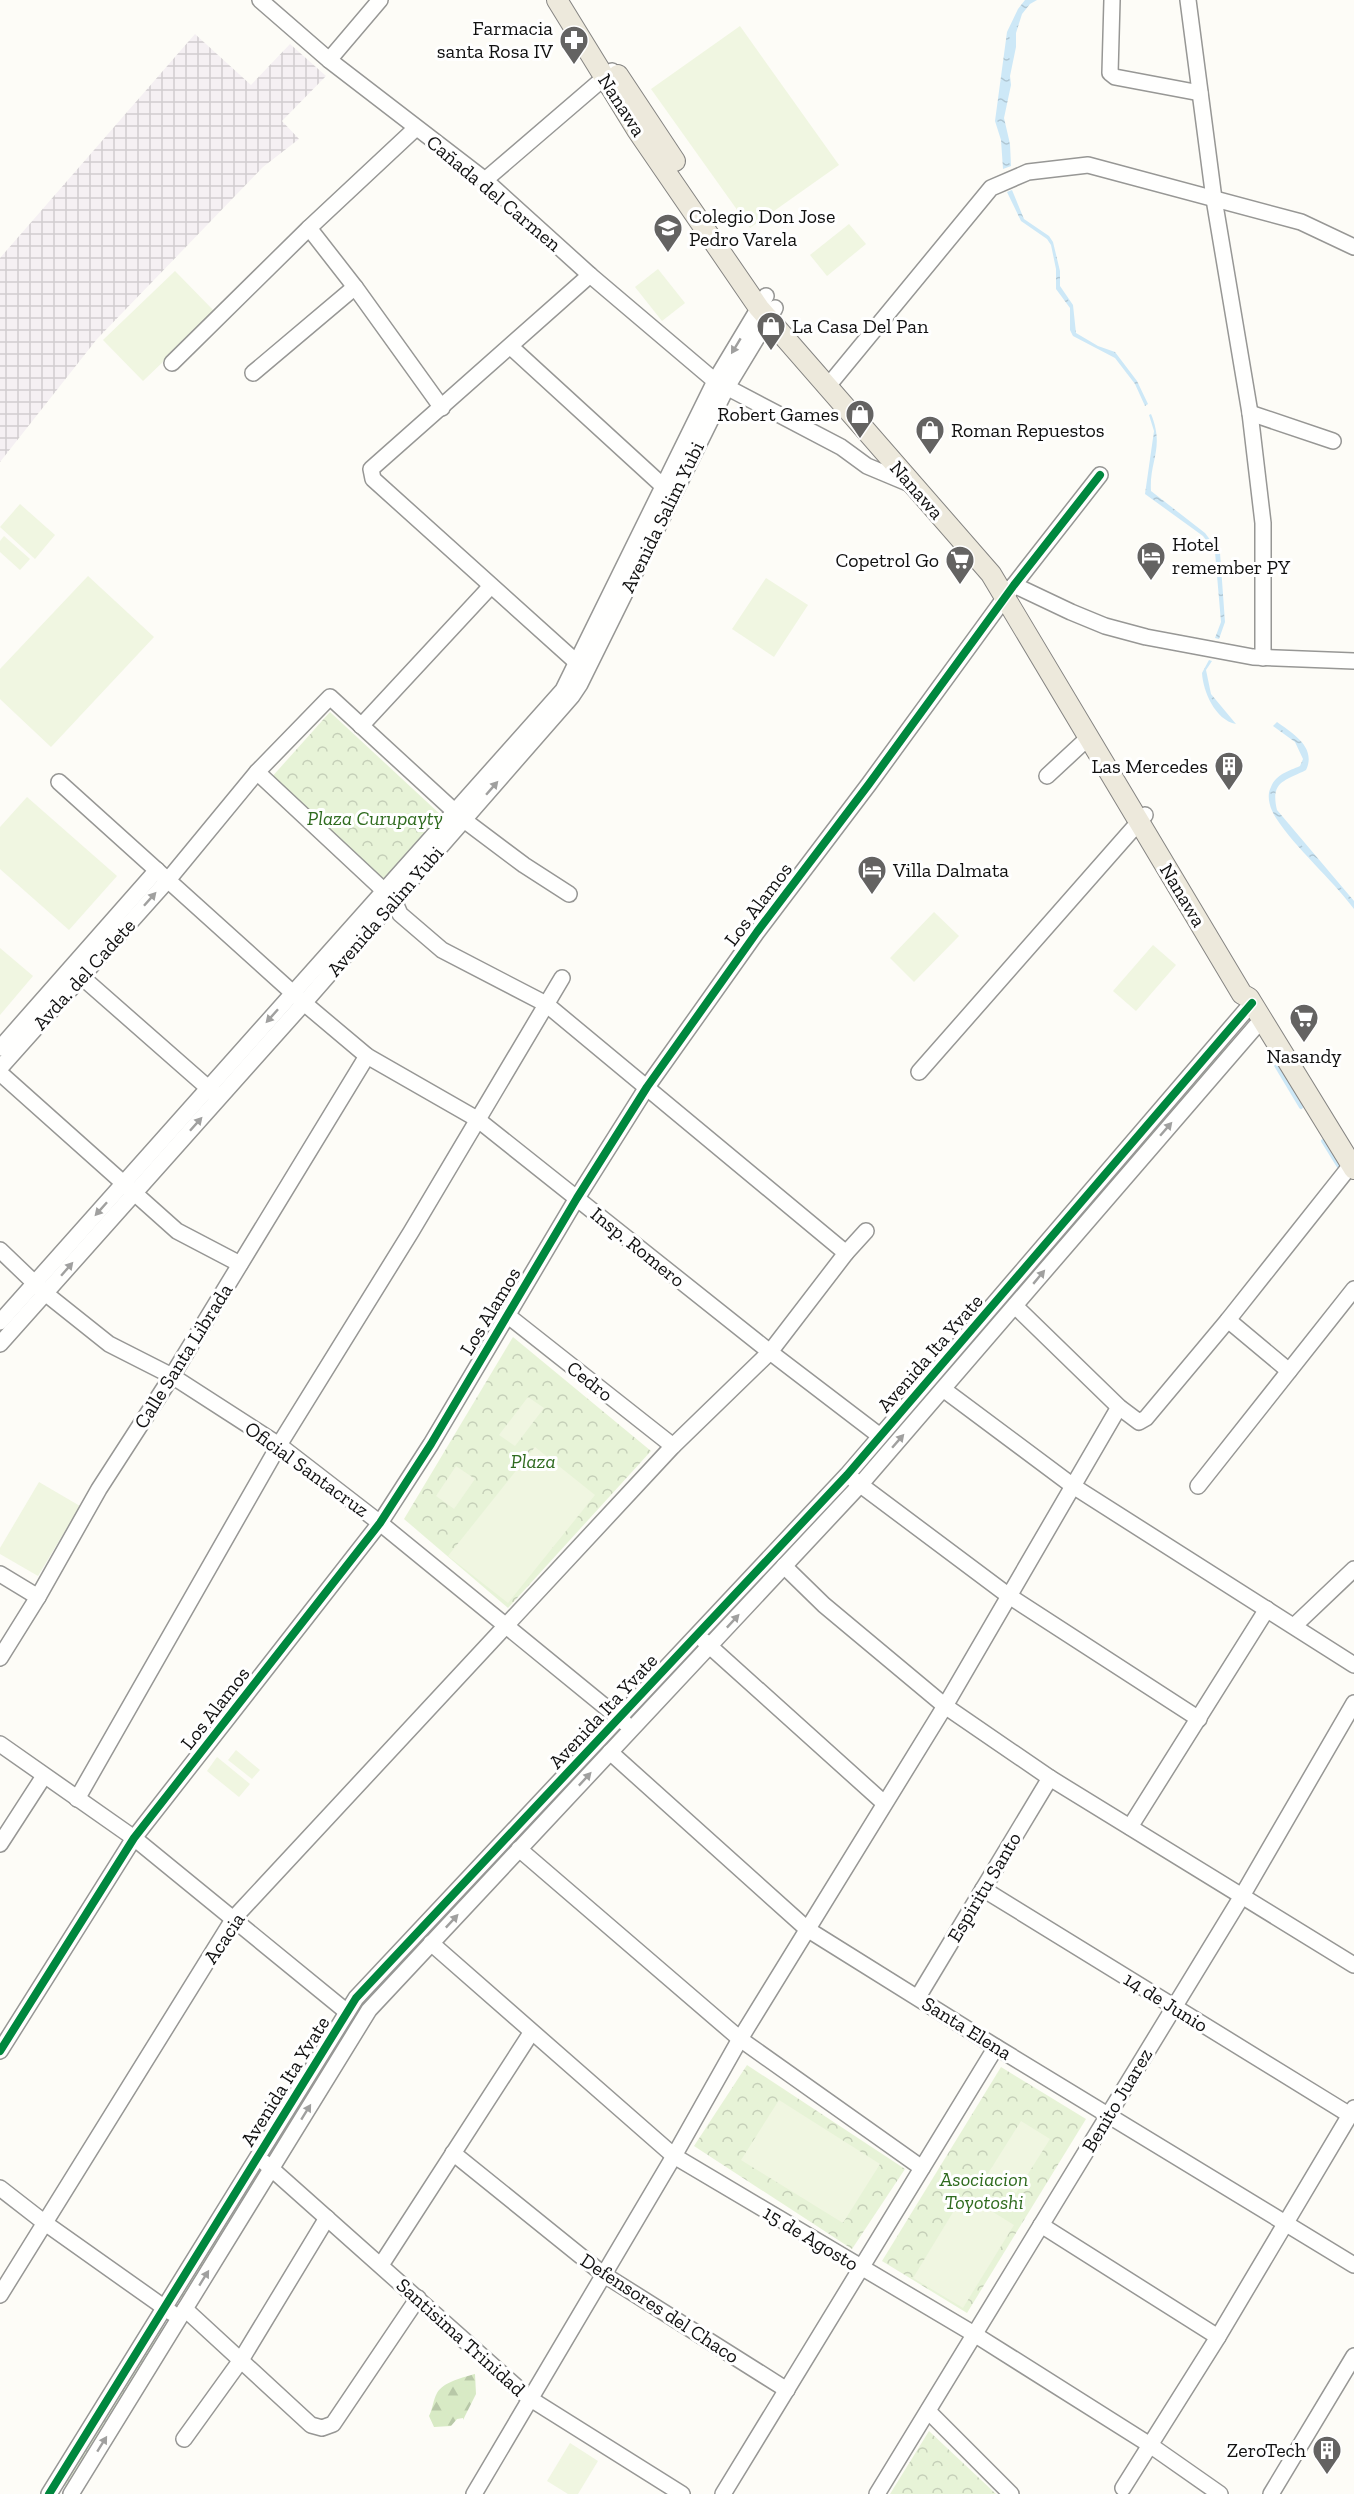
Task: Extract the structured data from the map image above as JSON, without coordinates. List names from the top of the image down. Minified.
{"streets":{"main road":["Nanawa"],"street":["Cañada del Carmen","Avenida Salim Yubi","Los Alamos","Avda. del Cadete","Insp. Romero","Avenida Ita Yvate","Calle Santa Librada","Cedro","Oficial Santacruz","Espiritu Santo","Acacia","14 de Junio","Santa Elena","Benito Juarez","15 de Agosto","Defensores del Chaco","Santisima Trinidad"]},"crossings":[["Nanawa","Avenida Salim Yubi"],["Nanawa","Los Alamos"],["Nanawa","Avenida Ita Yvate"],["Cañada del Carmen","Avenida Salim Yubi"],["Avenida Salim Yubi","Insp. Romero"],["Avenida Salim Yubi","Oficial Santacruz"],["Los Alamos","Insp. Romero"],["Los Alamos","Cedro"],["Los Alamos","Oficial Santacruz"],["Insp. Romero","Avenida Ita Yvate"],["Insp. Romero","Calle Santa Librada"],["Insp. Romero","Acacia"],["Avenida Ita Yvate","Oficial Santacruz"],["Avenida Ita Yvate","Santa Elena"],["Avenida Ita Yvate","15 de Agosto"],["Avenida Ita Yvate","Santisima Trinidad"],["Calle Santa Librada","Oficial Santacruz"],["Cedro","Acacia"],["Oficial Santacruz","Acacia"],["Espiritu Santo","14 de Junio"],["Espiritu Santo","Santa Elena"],["14 de Junio","Benito Juarez"],["Santa Elena","Benito Juarez"],["Benito Juarez","15 de Agosto"]],"parks":["Plaza Curupayty","Plaza","Asociacion Toyotoshi"],"places":{"pharmacy":["Farmacia santa Rosa IV"],"school or university":["Colegio Don Jose Pedro Varela"],"shop":["La Casa Del Pan","Robert Games","Roman Repuestos"],"hotel":["Hotel remember PY","Villa Dalmata"],"supermarket":["Copetrol Go","Nasandy"],"building":["Las Mercedes","ZeroTech"]}}
